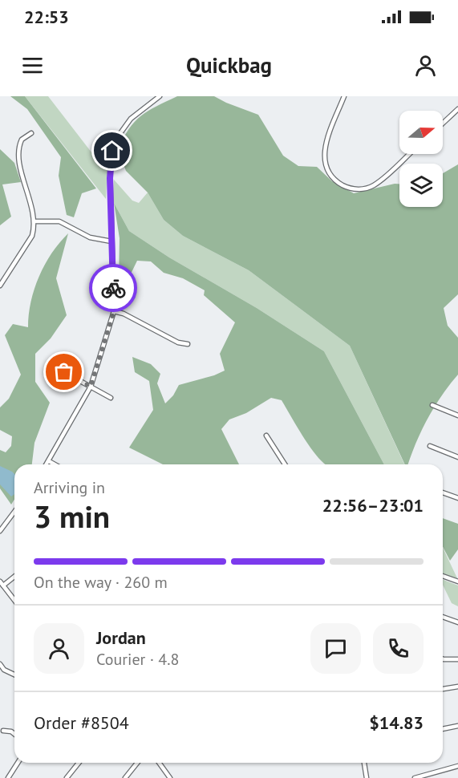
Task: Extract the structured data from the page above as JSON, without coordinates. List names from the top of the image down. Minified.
{"north":"right","page":{"status":"22:53","header":"Quickbag","heading":["3 min","Arriving in","22:56–23:01"],"panel":["Jordan","Courier · 4.8","Order #8504","$14.83"],"bar":"On the way · 260 m"}}
